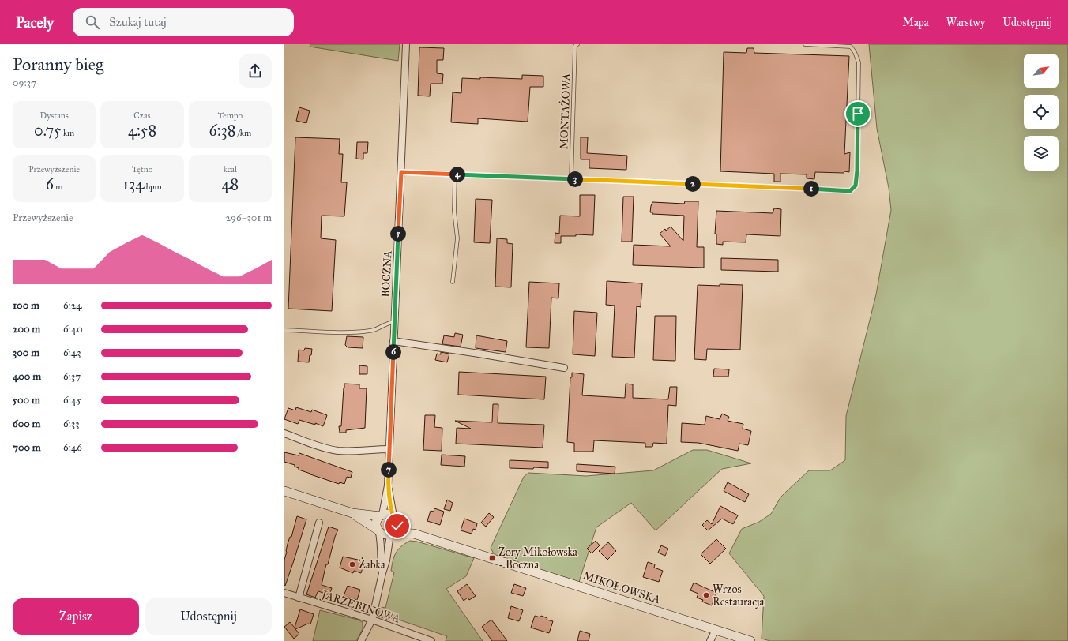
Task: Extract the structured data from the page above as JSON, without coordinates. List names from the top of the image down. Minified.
{"streets":{"street":["BOCZNA","MIKOŁOWSKA","JARZĘBINOWA"],"lane":["MONTAŻOWA"]},"crossings":[["BOCZNA","MIKOŁOWSKA"]],"places":{"transit":["Żory Mikołowska - Boczna"],"other":["Żabka","Wrzos Restauracja"]},"north":"top right","page":{"header":"Pacely","search":"Szukaj tutaj","nav":["Mapa","Warstwy","Udostępnij"],"heading":["Poranny bieg","09:37"],"stats":[["Dystans","0.75 km"],["Czas","4:58"],["Tempo","6:38 /km"],["Przewyższenie","6 m"],["Tętno","134 bpm"],["kcal","48"]],"pins":["4","3","2","1","5","6","7"],"chart":["Przewyższenie","296–301 m"],"list":[{"name":"100 m","note":"6:24"},{"name":"200 m","note":"6:40"},{"name":"300 m","note":"6:43"},{"name":"400 m","note":"6:37"},{"name":"500 m","note":"6:45"},{"name":"600 m","note":"6:33"},{"name":"700 m","note":"6:46"}],"buttons":["Zapisz","Udostępnij"]}}
